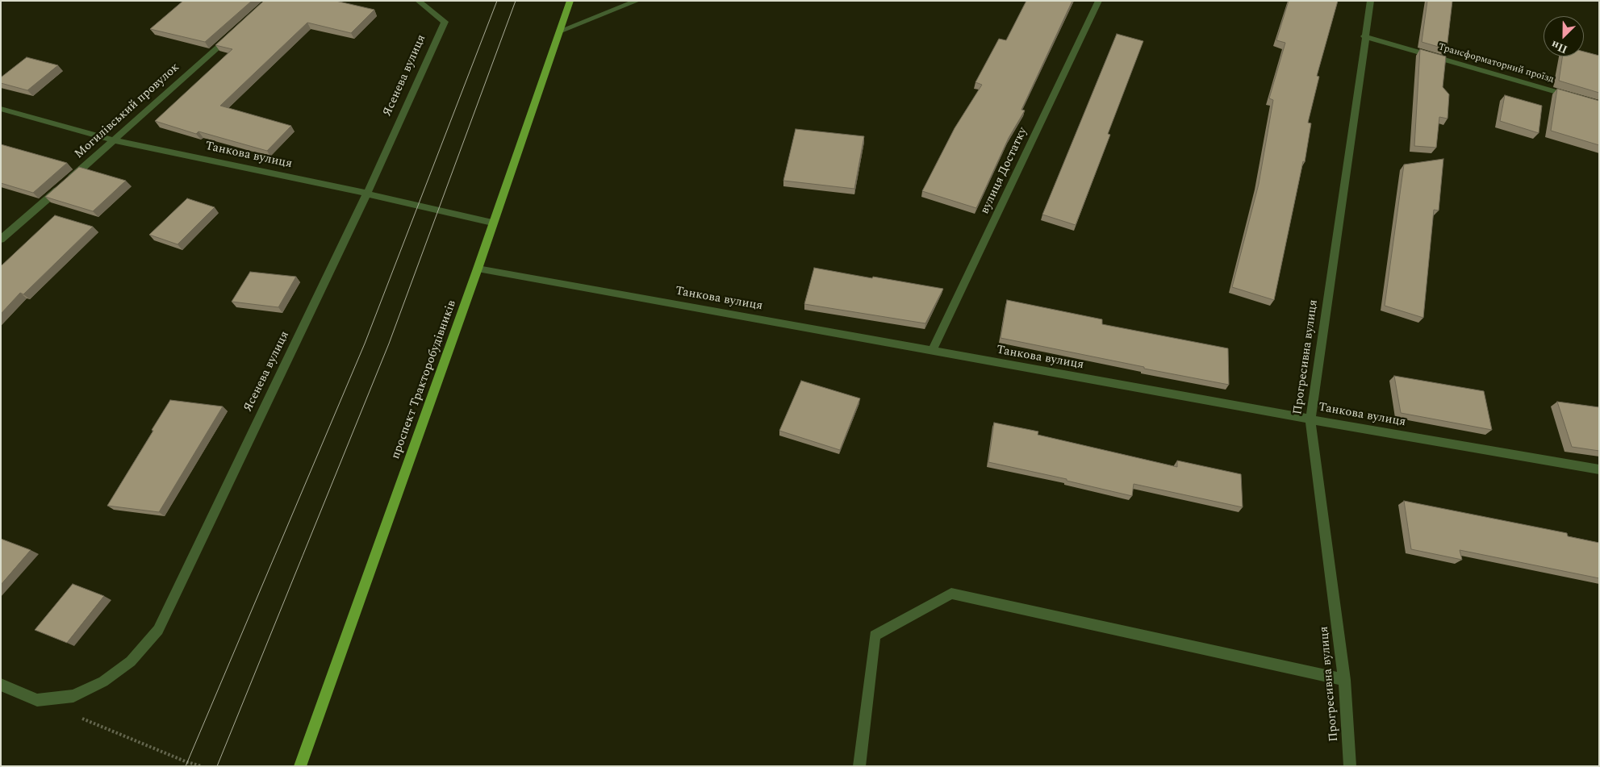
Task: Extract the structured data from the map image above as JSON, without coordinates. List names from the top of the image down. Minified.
{"streets":{"main road":["проспект Тракторобудівників"],"street":["Трансформаторний проїзд","Ясенева вулиця","Могилівський провулок","Танкова вулиця","вулиця Достатку","Прогресивна вулиця"]},"crossings":[["Трансформаторний проїзд","Прогресивна вулиця"],["Ясенева вулиця","Танкова вулиця"],["Могилівський провулок","Танкова вулиця"],["Танкова вулиця","вулиця Достатку"],["Танкова вулиця","Прогресивна вулиця"],["Танкова вулиця","проспект Тракторобудівників"]],"north":"bottom left"}
